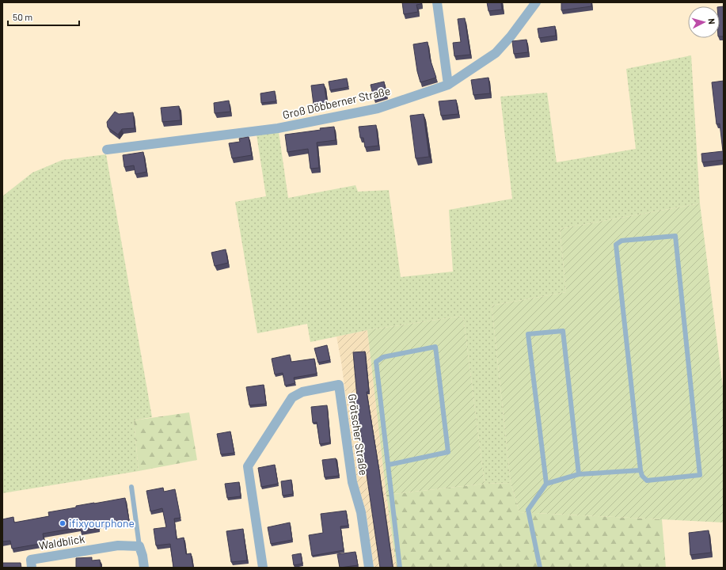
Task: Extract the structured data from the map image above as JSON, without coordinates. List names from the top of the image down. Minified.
{"streets":{"street":["Groß Döbberner Straße","Grötscher Straße","Waldblick"]},"places":["ifixyourphone"],"scale_bar":"50 m","north":"right"}
